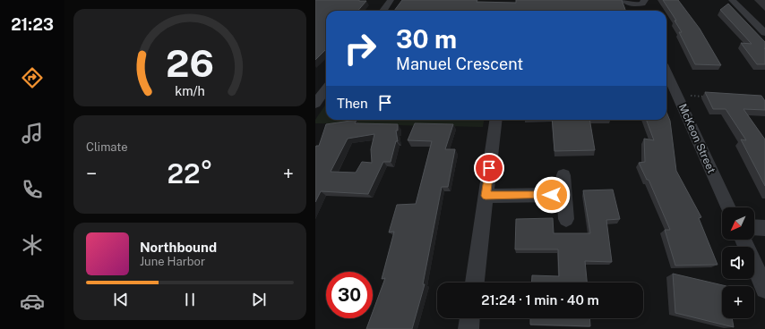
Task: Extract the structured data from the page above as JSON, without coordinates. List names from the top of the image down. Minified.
{"streets":{"street":["McKeon Street"]},"north":"bottom left","page":{"tabs":"21:23","turn":["30 m","Manuel Crescent"],"then":"Then","tile":"Climate","heat":["−","22°","+"],"map_buttons":"+","song":["Northbound","June Harbor"],"limit":"30","trip":"21:24 · 1 min · 40 m","gauge":["26","km/h"]}}
